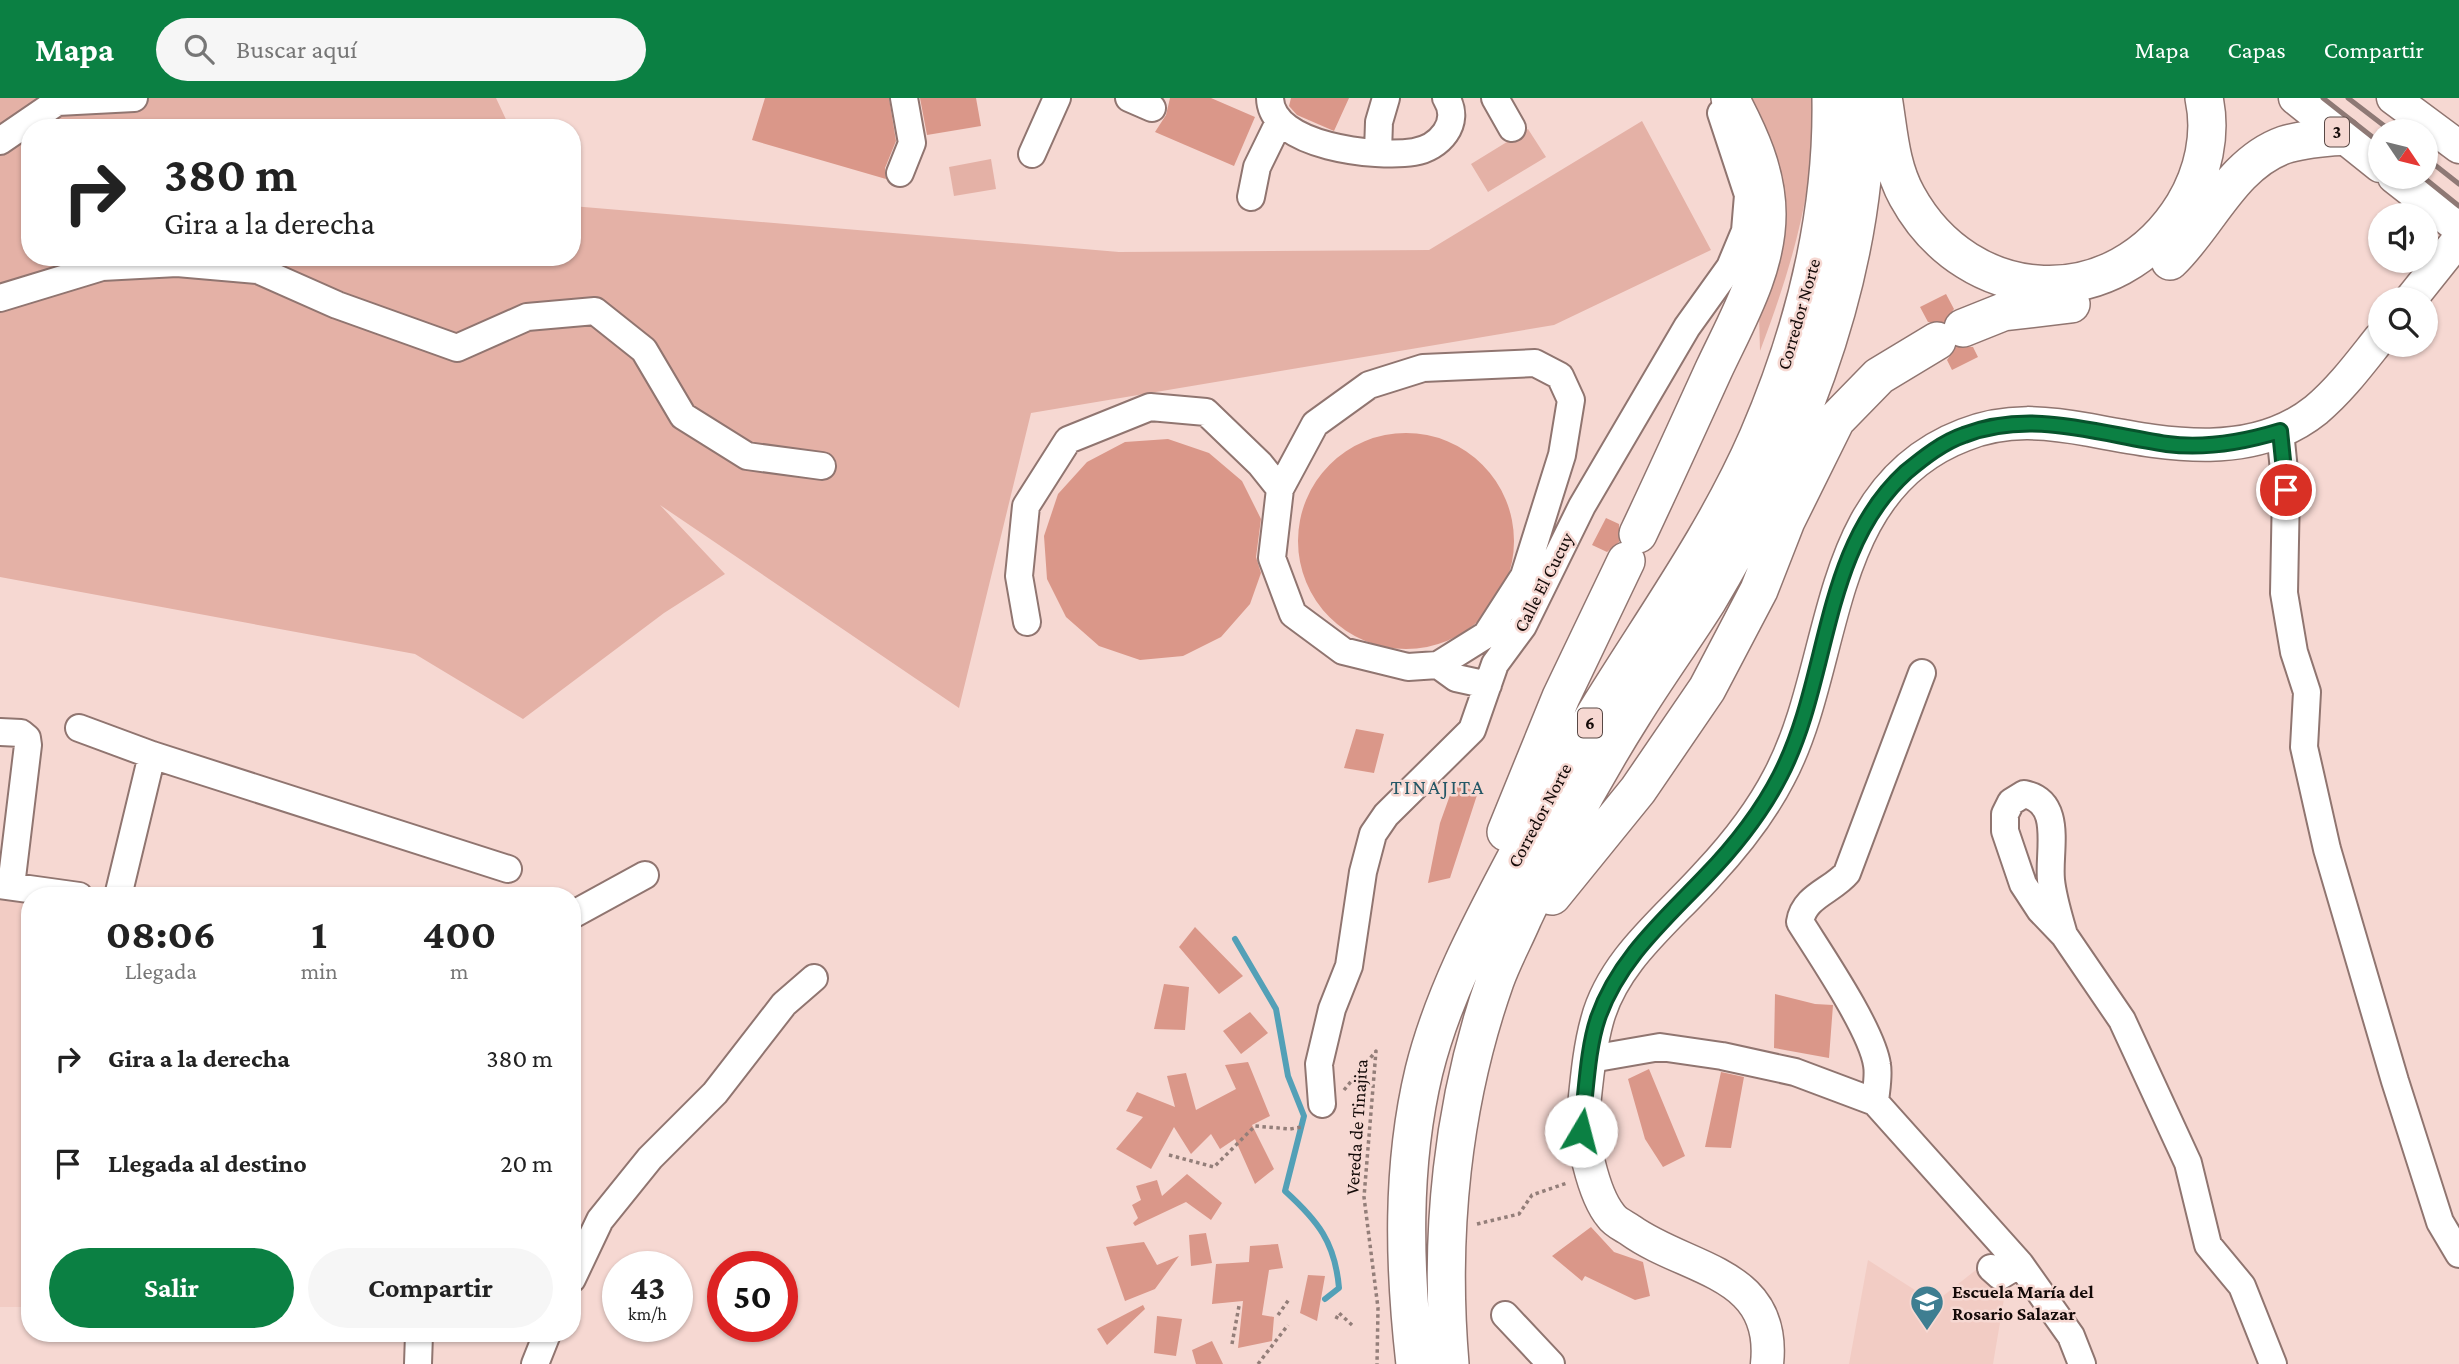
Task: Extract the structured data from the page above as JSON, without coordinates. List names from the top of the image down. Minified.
{"streets":{"highway":["Corredor Norte","6"],"main road":["3"],"street":["Calle El Cucuy"],"path":["Vereda de Tinajita"]},"crossings":[["Calle El Cucuy","Vereda de Tinajita"]],"districts":["TINAJITA"],"places":{"school or university":["Escuela María del Rosario Salazar"]},"north":"bottom right","page":{"header":"Mapa","search":"Buscar aquí","nav":["Mapa","Capas","Compartir"],"turn":["380 m","Gira a la derecha"],"eta":["08:06","Llegada","1","min","400","m"],"list":[{"name":"Gira a la derecha","value":"380 m"},{"name":"Llegada al destino","value":"20 m"}],"buttons":["Salir","Compartir"],"speed":"43 km/h","limit":"50"}}
